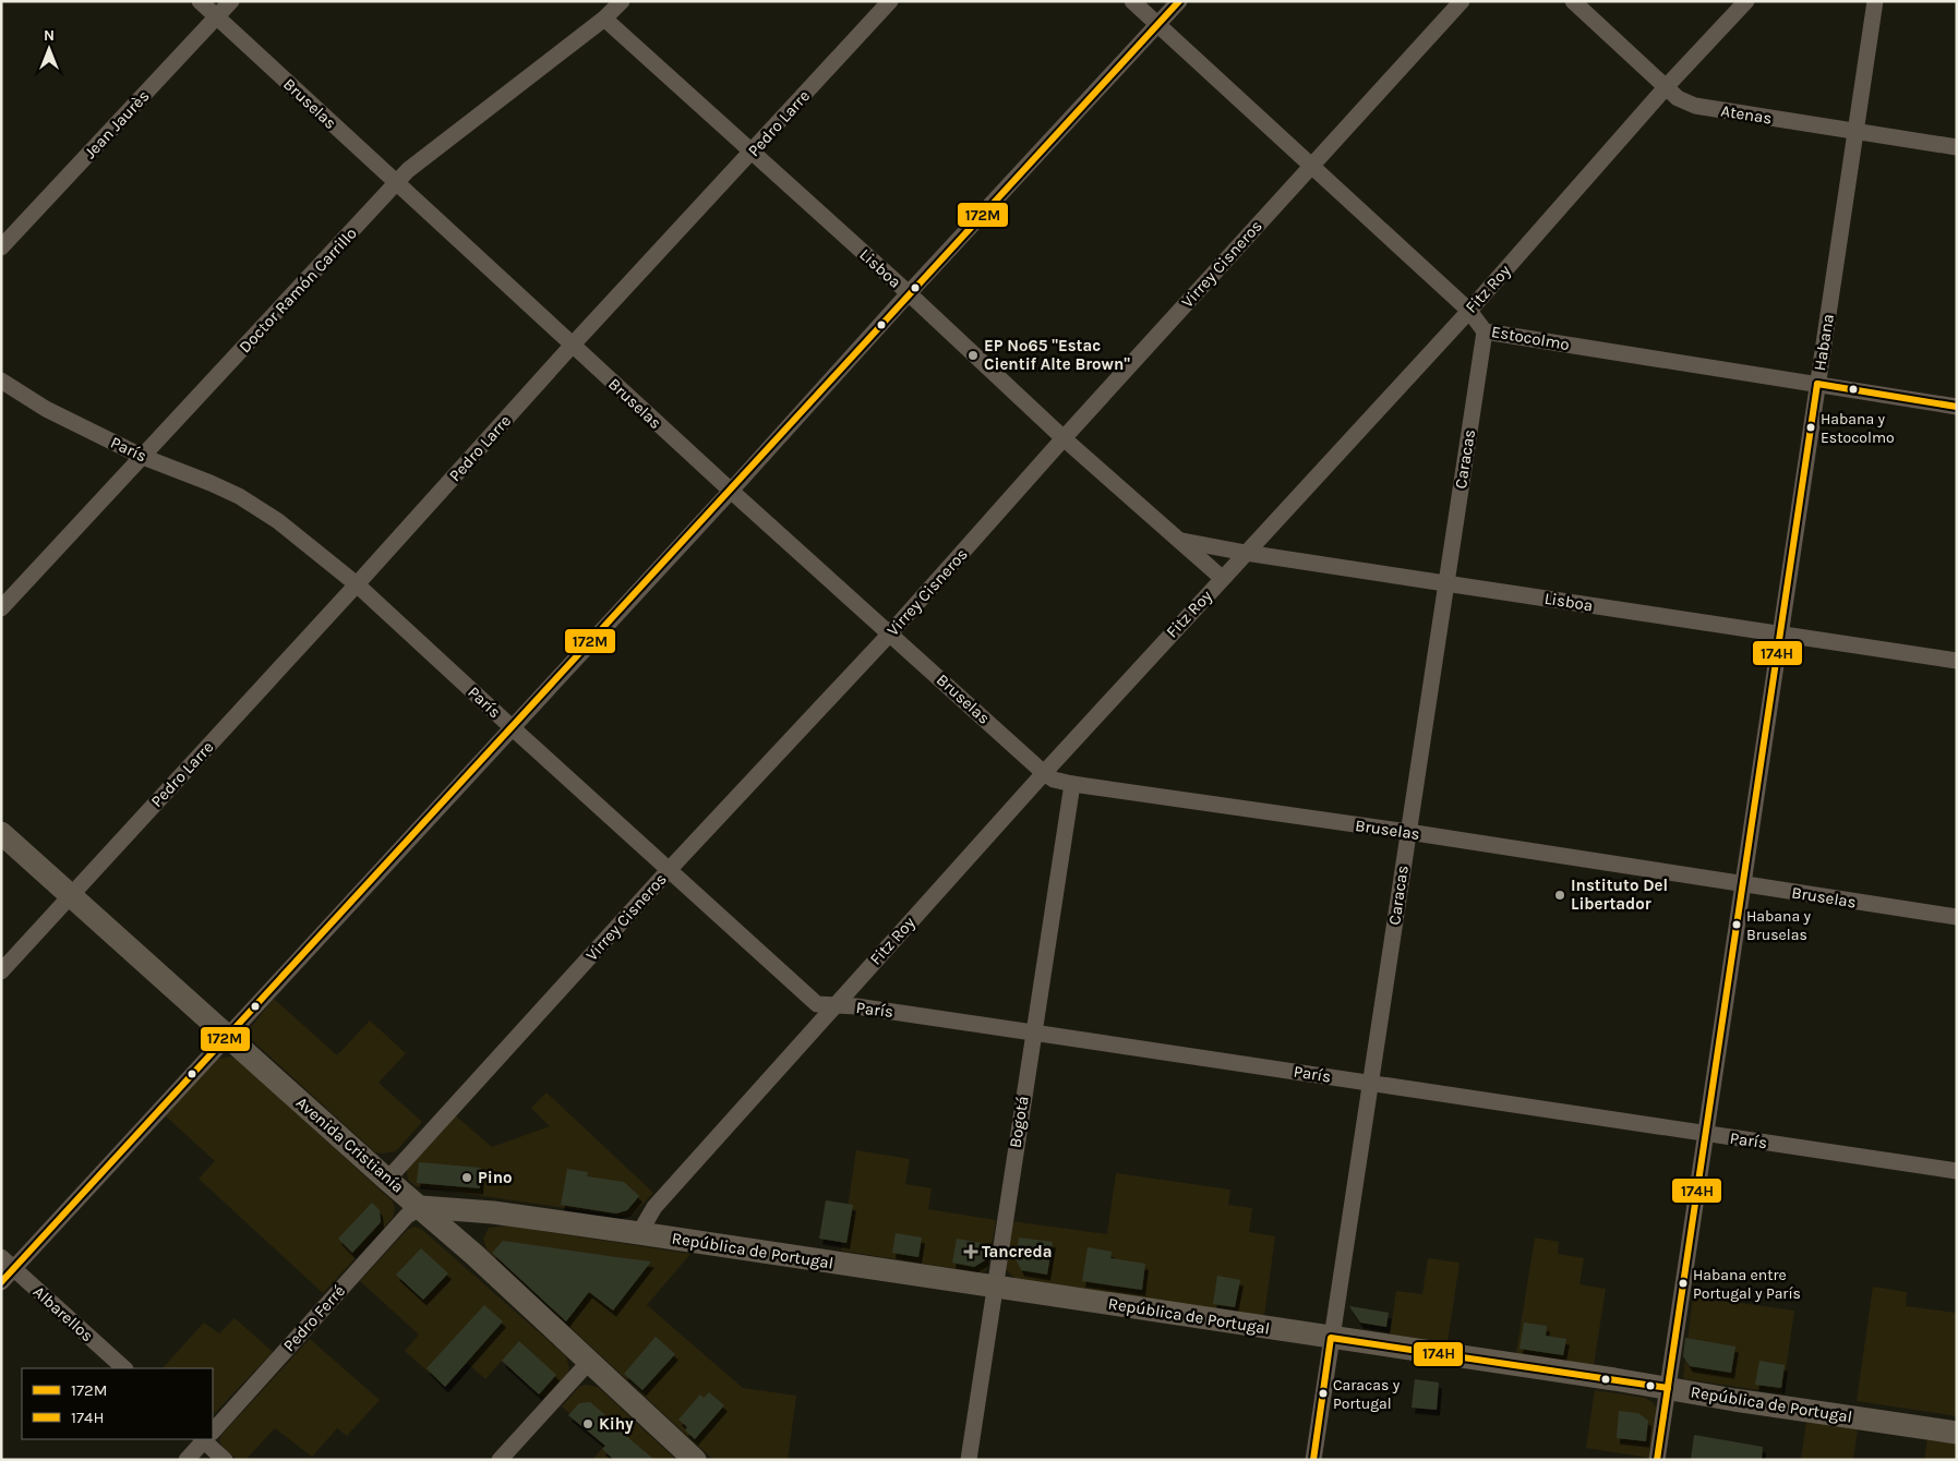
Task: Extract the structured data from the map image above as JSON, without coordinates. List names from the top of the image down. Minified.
{"streets":{"main road":["Avenida Cristianía","República de Portugal"],"street":["Bruselas","Atenas","Pedro Larre","Jean Jaurès","Virrey Cisneros","Lisboa","Fitz Roy","Doctor Ramón Carrillo","Estocolmo","Habana","París","Caracas","Bogotá","Albarellos","Pedro Ferré"]},"crossings":[["Bruselas","Pedro Larre"],["Bruselas","Jean Jaurès"],["Bruselas","Virrey Cisneros"],["Bruselas","Fitz Roy"],["Bruselas","Doctor Ramón Carrillo"],["Bruselas","Habana"],["Bruselas","Caracas"],["Bruselas","Bogotá"],["Atenas","Fitz Roy"],["Atenas","Habana"],["Pedro Larre","Lisboa"],["Pedro Larre","París"],["Pedro Larre","Avenida Cristianía"],["Virrey Cisneros","Lisboa"],["Virrey Cisneros","Estocolmo"],["Virrey Cisneros","París"],["Virrey Cisneros","Avenida Cristianía"],["Lisboa","Fitz Roy"],["Lisboa","Doctor Ramón Carrillo"],["Lisboa","Habana"],["Lisboa","Caracas"],["Fitz Roy","Estocolmo"],["Fitz Roy","París"],["Fitz Roy","República de Portugal"],["Doctor Ramón Carrillo","París"],["Estocolmo","Habana"],["Estocolmo","Caracas"],["Habana","París"],["Habana","República de Portugal"],["París","Caracas"],["París","Bogotá"],["Caracas","República de Portugal"],["Bogotá","República de Portugal"],["Avenida Cristianía","República de Portugal"],["Avenida Cristianía","Pedro Ferré"],["República de Portugal","Pedro Ferré"]],"places":{"other":["EP Nº65 \"Estac Cientif Alte Brown\"","Habana y Estocolmo","Instituto Del Libertador","Habana y Bruselas","Pino","Habana entre Portugal y París","Caracas y Portugal","Kihy"],"health":["Tancreda"]},"lines":["transit line 172M","transit line 174H"],"legend":["172M","174H"],"north":"top"}
